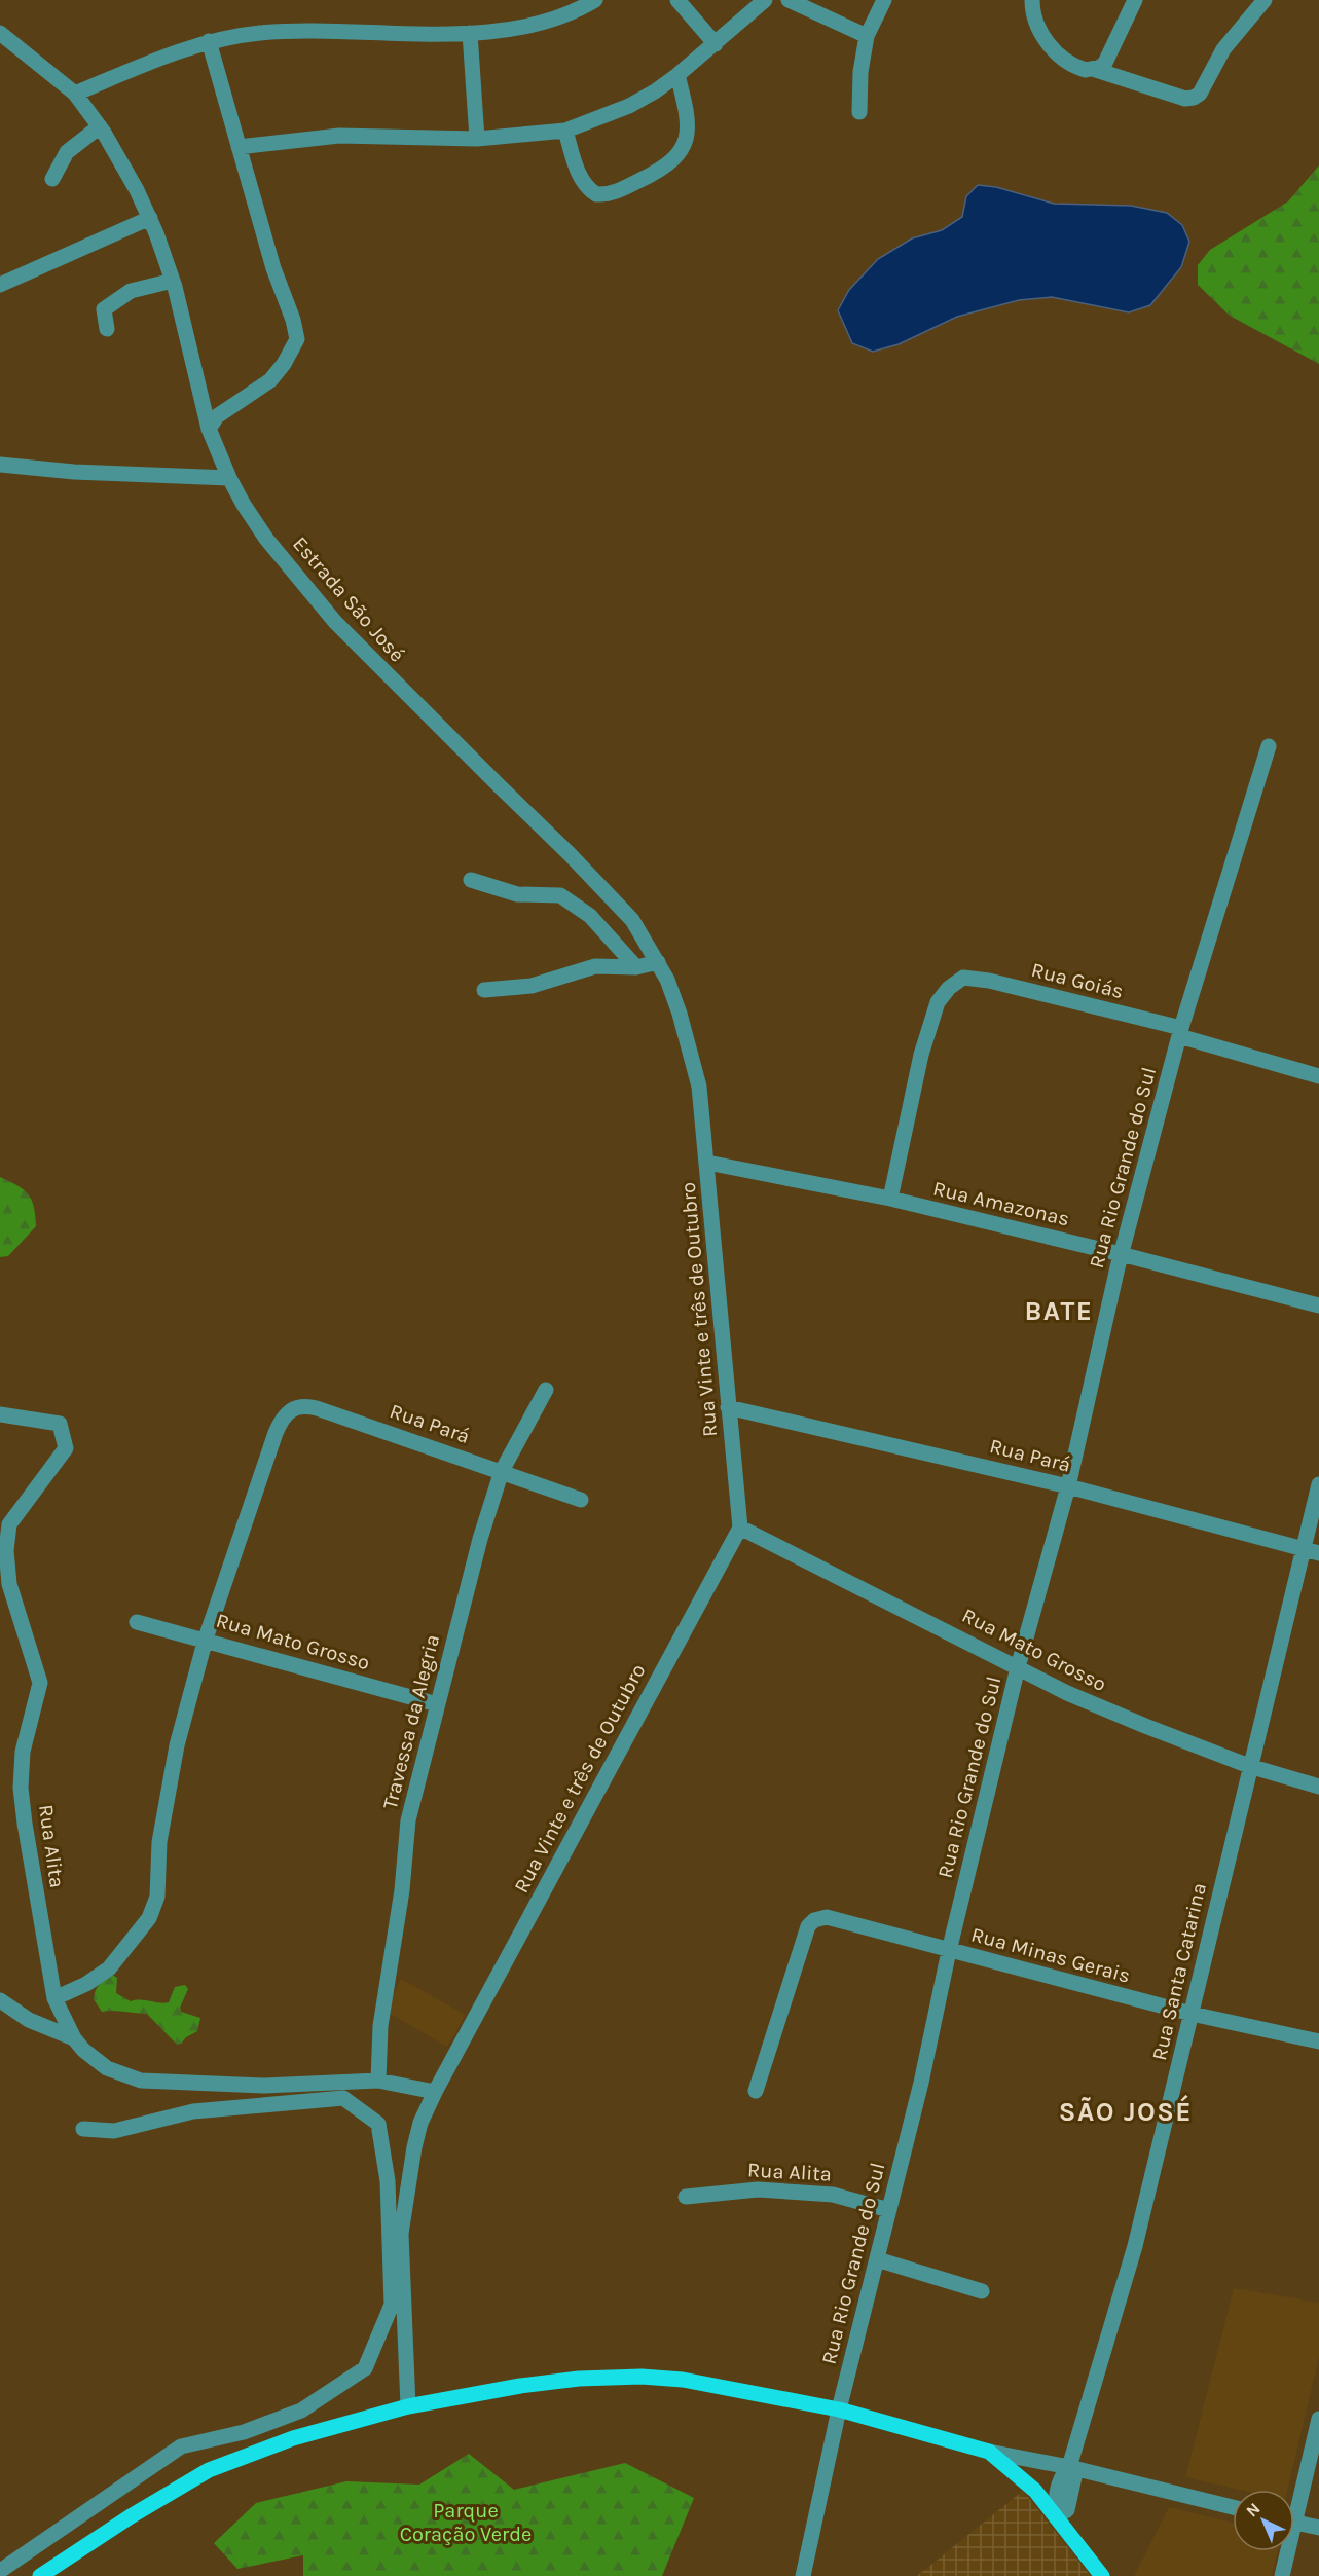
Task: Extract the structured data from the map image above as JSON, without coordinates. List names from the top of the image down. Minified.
{"streets":{"street":["Estrada São José","Rua Goiás","Rua Rio Grande do Sul","Rua Amazonas","Rua Vinte e três de Outubro","Rua Pará","Rua Mato Grosso","Travessa da Alegria","Rua Alita","Rua Minas Gerais","Rua Santa Catarina"]},"crossings":[["Estrada São José","Rua Amazonas"],["Estrada São José","Rua Vinte e três de Outubro"],["Rua Goiás","Rua Rio Grande do Sul"],["Rua Goiás","Rua Amazonas"],["Rua Rio Grande do Sul","Rua Amazonas"],["Rua Rio Grande do Sul","Rua Pará"],["Rua Rio Grande do Sul","Rua Mato Grosso"],["Rua Rio Grande do Sul","Rua Alita"],["Rua Rio Grande do Sul","Rua Minas Gerais"],["Rua Amazonas","Rua Vinte e três de Outubro"],["Rua Vinte e três de Outubro","Rua Pará"],["Rua Vinte e três de Outubro","Rua Mato Grosso"],["Rua Vinte e três de Outubro","Rua Alita"],["Rua Pará","Rua Mato Grosso"],["Rua Pará","Travessa da Alegria"],["Rua Pará","Rua Santa Catarina"],["Rua Mato Grosso","Travessa da Alegria"],["Rua Mato Grosso","Rua Santa Catarina"],["Travessa da Alegria","Rua Alita"],["Rua Minas Gerais","Rua Santa Catarina"]],"districts":["BATE","SÃO JOSÉ"],"parks":["Parque Coração Verde"],"north":"top left"}
